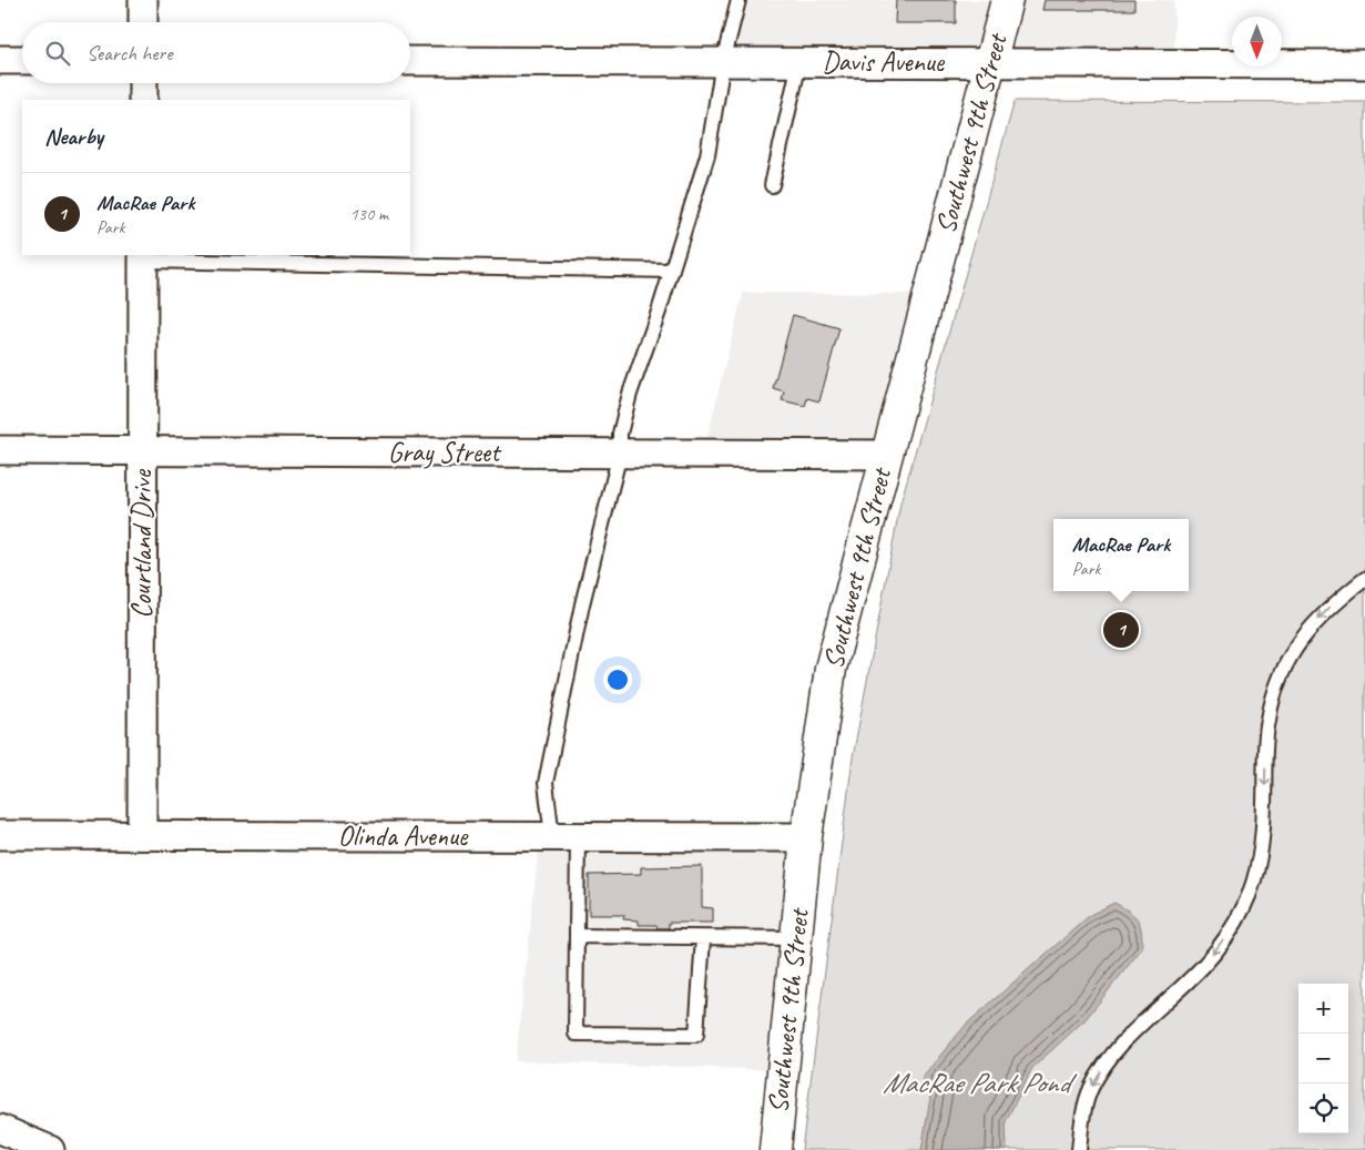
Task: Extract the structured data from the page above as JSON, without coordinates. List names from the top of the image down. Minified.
{"streets":{"main road":["Southwest 9th Street"],"street":["Davis Avenue","Gray Street","Courtland Drive","Olinda Avenue"]},"crossings":[["Davis Avenue","Southwest 9th Street"],["Southwest 9th Street","Gray Street"],["Southwest 9th Street","Olinda Avenue"],["Gray Street","Courtland Drive"],["Courtland Drive","Olinda Avenue"]],"water":["MacRae Park Pond"],"north":"bottom","page":{"search":"Search here","heading":"Nearby","list":[{"mark":"1","name":"MacRae Park","note":"Park","value":"130 m"}],"popup":["MacRae Park","Park"],"pins":"1","map_buttons":["+","−"]}}
